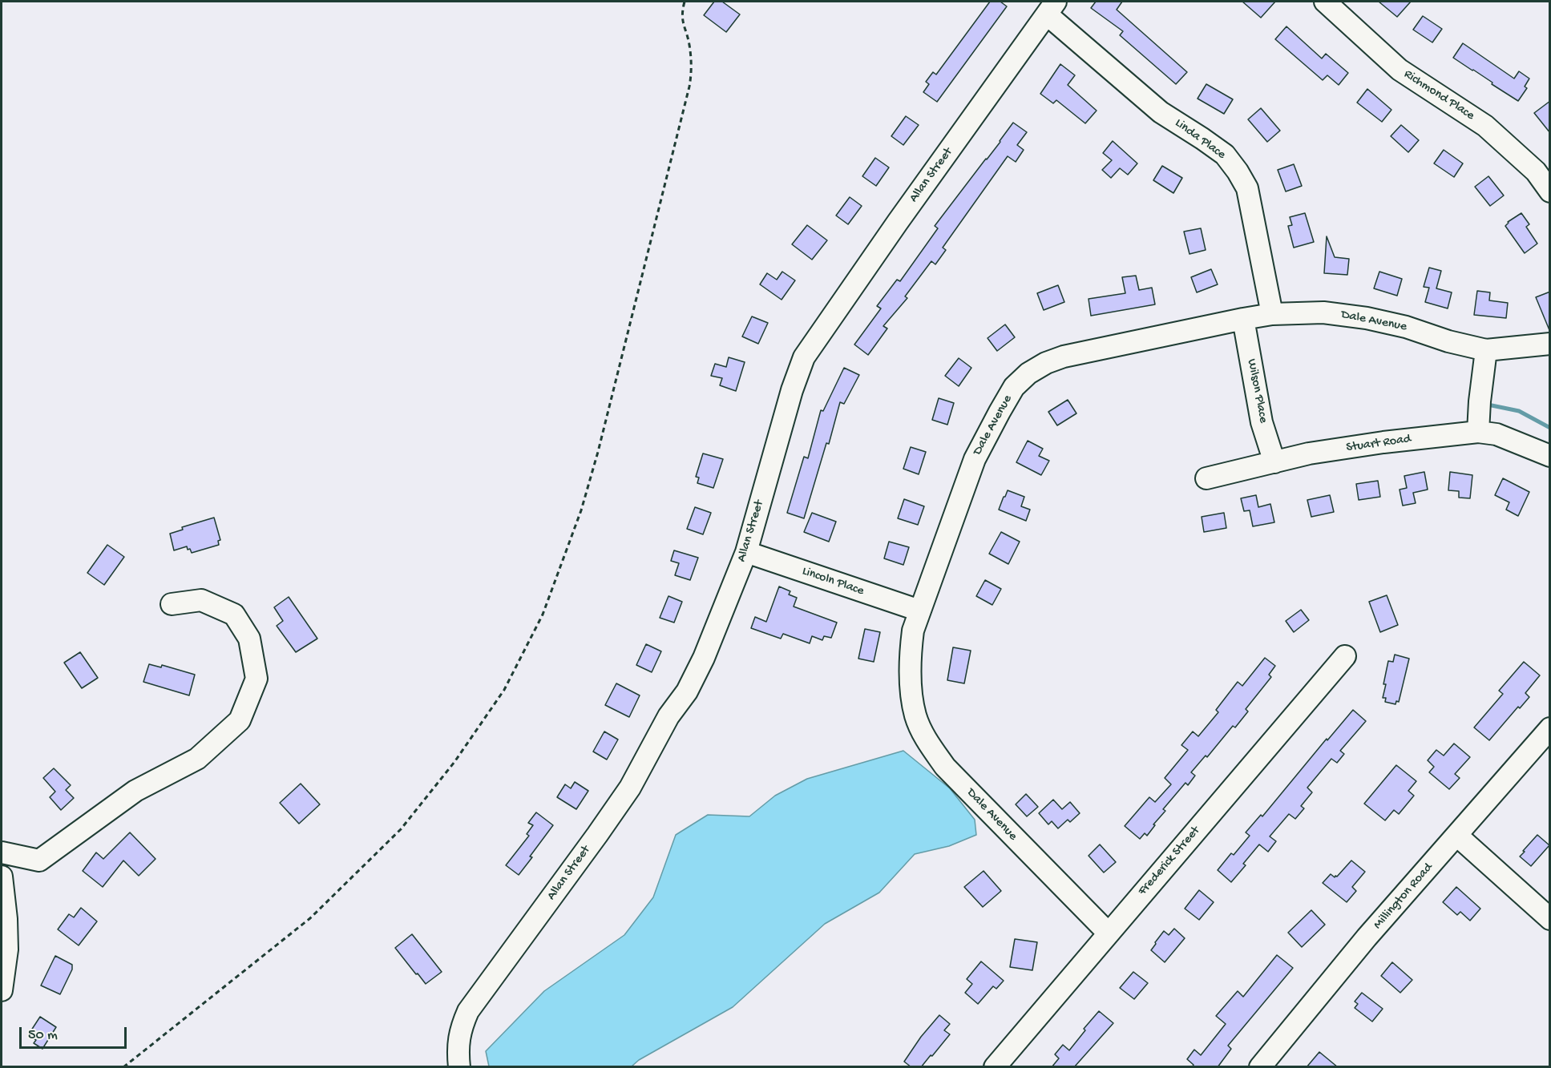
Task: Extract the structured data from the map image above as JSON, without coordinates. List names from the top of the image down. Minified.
{"streets":{"street":["Richmond Place","Linda Place","Allan Street","Dale Avenue","Wilson Place","Stuart Road","Lincoln Place","Frederick Street","Millington Road"]},"crossings":[["Linda Place","Allan Street"],["Linda Place","Dale Avenue"],["Allan Street","Lincoln Place"],["Dale Avenue","Wilson Place"],["Dale Avenue","Lincoln Place"],["Dale Avenue","Frederick Street"],["Wilson Place","Stuart Road"]],"scale_bar":"50 m"}
